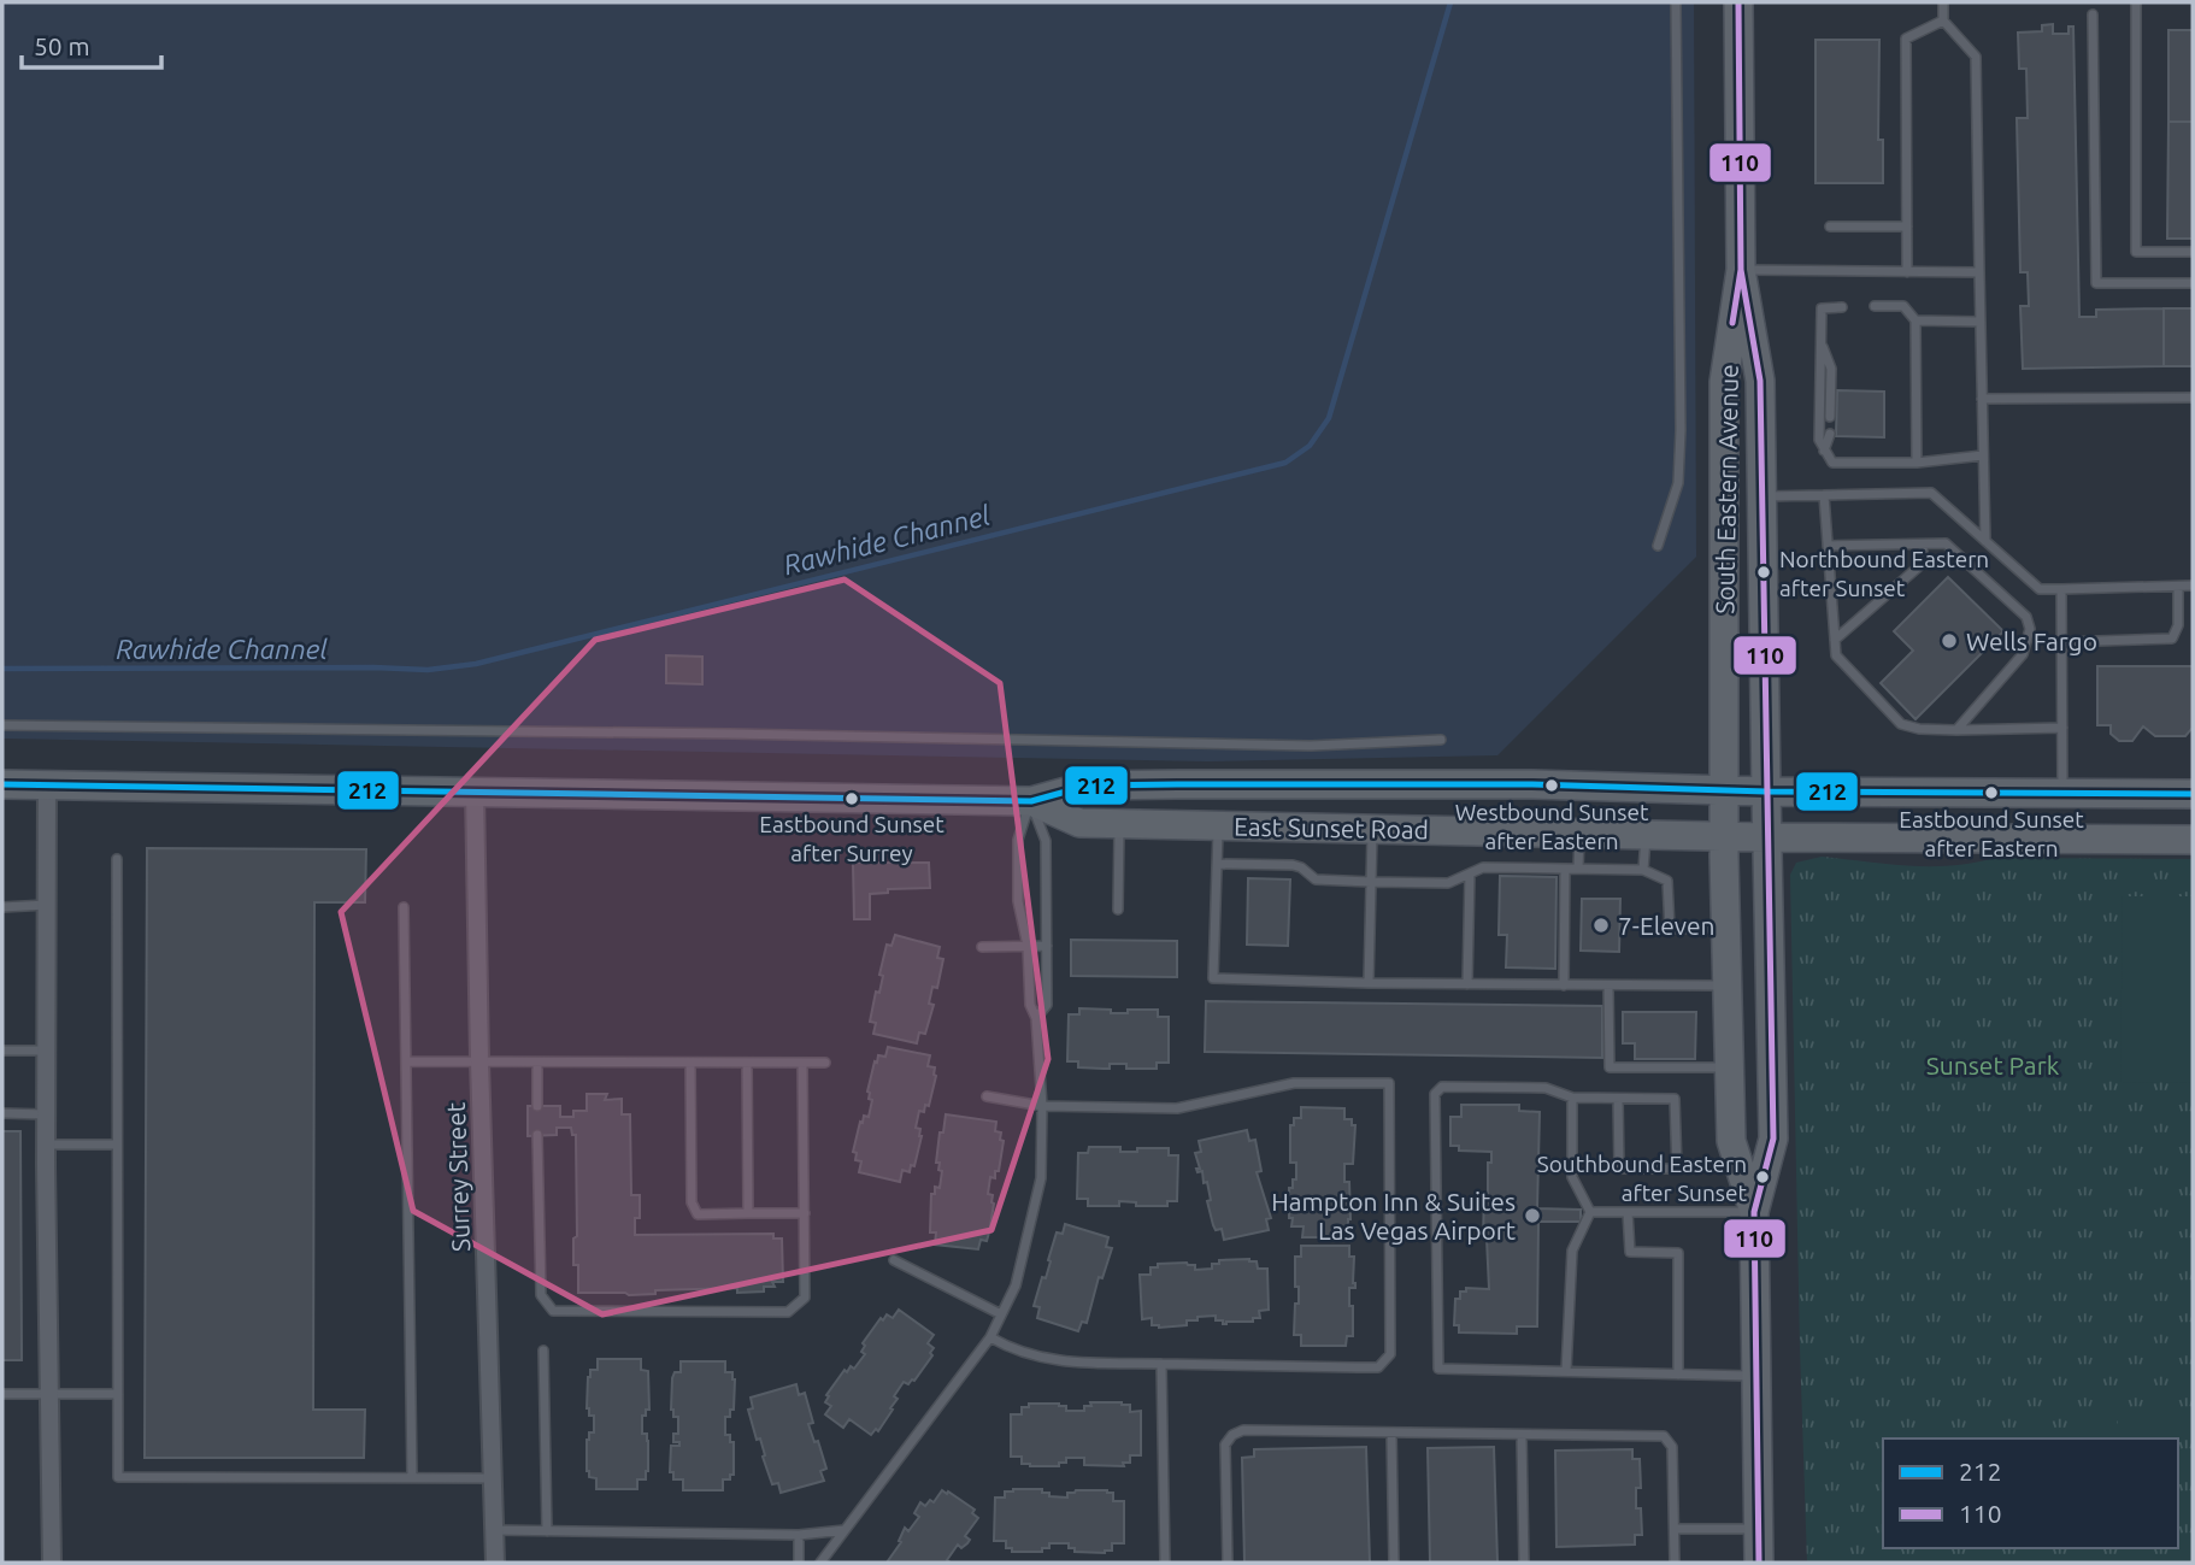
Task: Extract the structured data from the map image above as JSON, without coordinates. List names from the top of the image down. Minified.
{"streets":{"main road":["South Eastern Avenue","East Sunset Road"],"street":["Surrey Street"]},"crossings":[["South Eastern Avenue","East Sunset Road"],["East Sunset Road","Surrey Street"]],"water":["Rawhide Channel"],"parks":["Sunset Park"],"places":["Northbound Eastern after Sunset","Wells Fargo","Westbound Sunset after Eastern","Eastbound Sunset after Eastern","Eastbound Sunset after Surrey","7-Eleven","Southbound Eastern after Sunset","Hampton Inn & Suites Las Vegas Airport"],"lines":["transit line 110","transit line 212"],"legend":["212","110"],"scale_bar":"50 m"}
